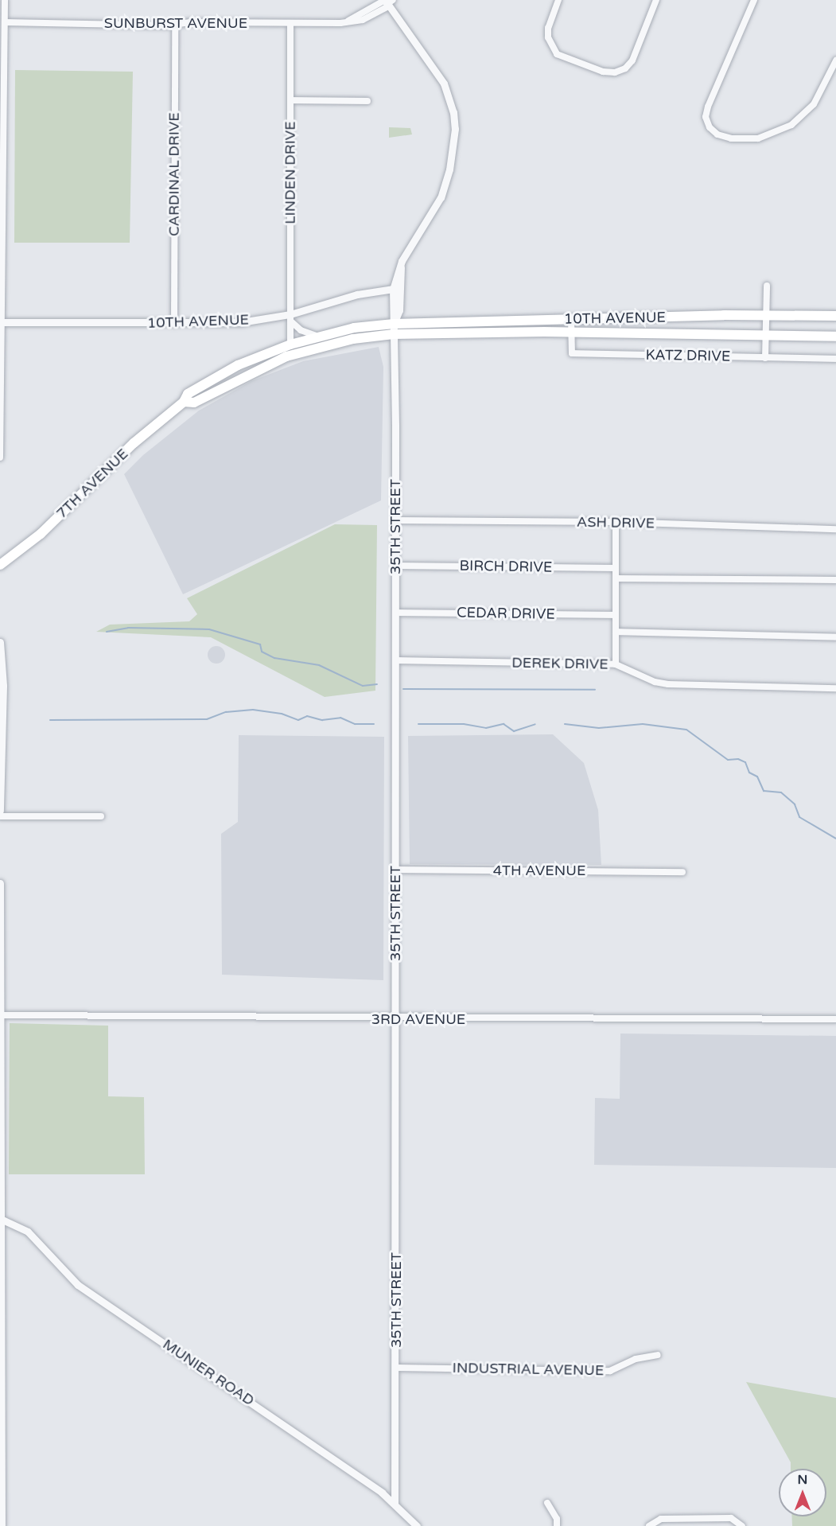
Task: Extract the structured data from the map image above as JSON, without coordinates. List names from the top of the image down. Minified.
{"streets":{"main road":["10TH AVENUE","7TH AVENUE"],"street":["SUNBURST AVENUE","LINDEN DRIVE","CARDINAL DRIVE","KATZ DRIVE","ASH DRIVE","35TH STREET","BIRCH DRIVE","CEDAR DRIVE","DEREK DRIVE","4TH AVENUE","3RD AVENUE","INDUSTRIAL AVENUE","MUNIER ROAD"]},"crossings":[["SUNBURST AVENUE","LINDEN DRIVE"],["SUNBURST AVENUE","CARDINAL DRIVE"],["SUNBURST AVENUE","35TH STREET"],["LINDEN DRIVE","10TH AVENUE"],["LINDEN DRIVE","7TH AVENUE"],["CARDINAL DRIVE","10TH AVENUE"],["10TH AVENUE","KATZ DRIVE"],["10TH AVENUE","7TH AVENUE"],["10TH AVENUE","35TH STREET"],["7TH AVENUE","35TH STREET"],["ASH DRIVE","35TH STREET"],["35TH STREET","BIRCH DRIVE"],["35TH STREET","CEDAR DRIVE"],["35TH STREET","DEREK DRIVE"],["35TH STREET","4TH AVENUE"],["35TH STREET","3RD AVENUE"],["35TH STREET","INDUSTRIAL AVENUE"],["35TH STREET","MUNIER ROAD"]],"north":"top"}
